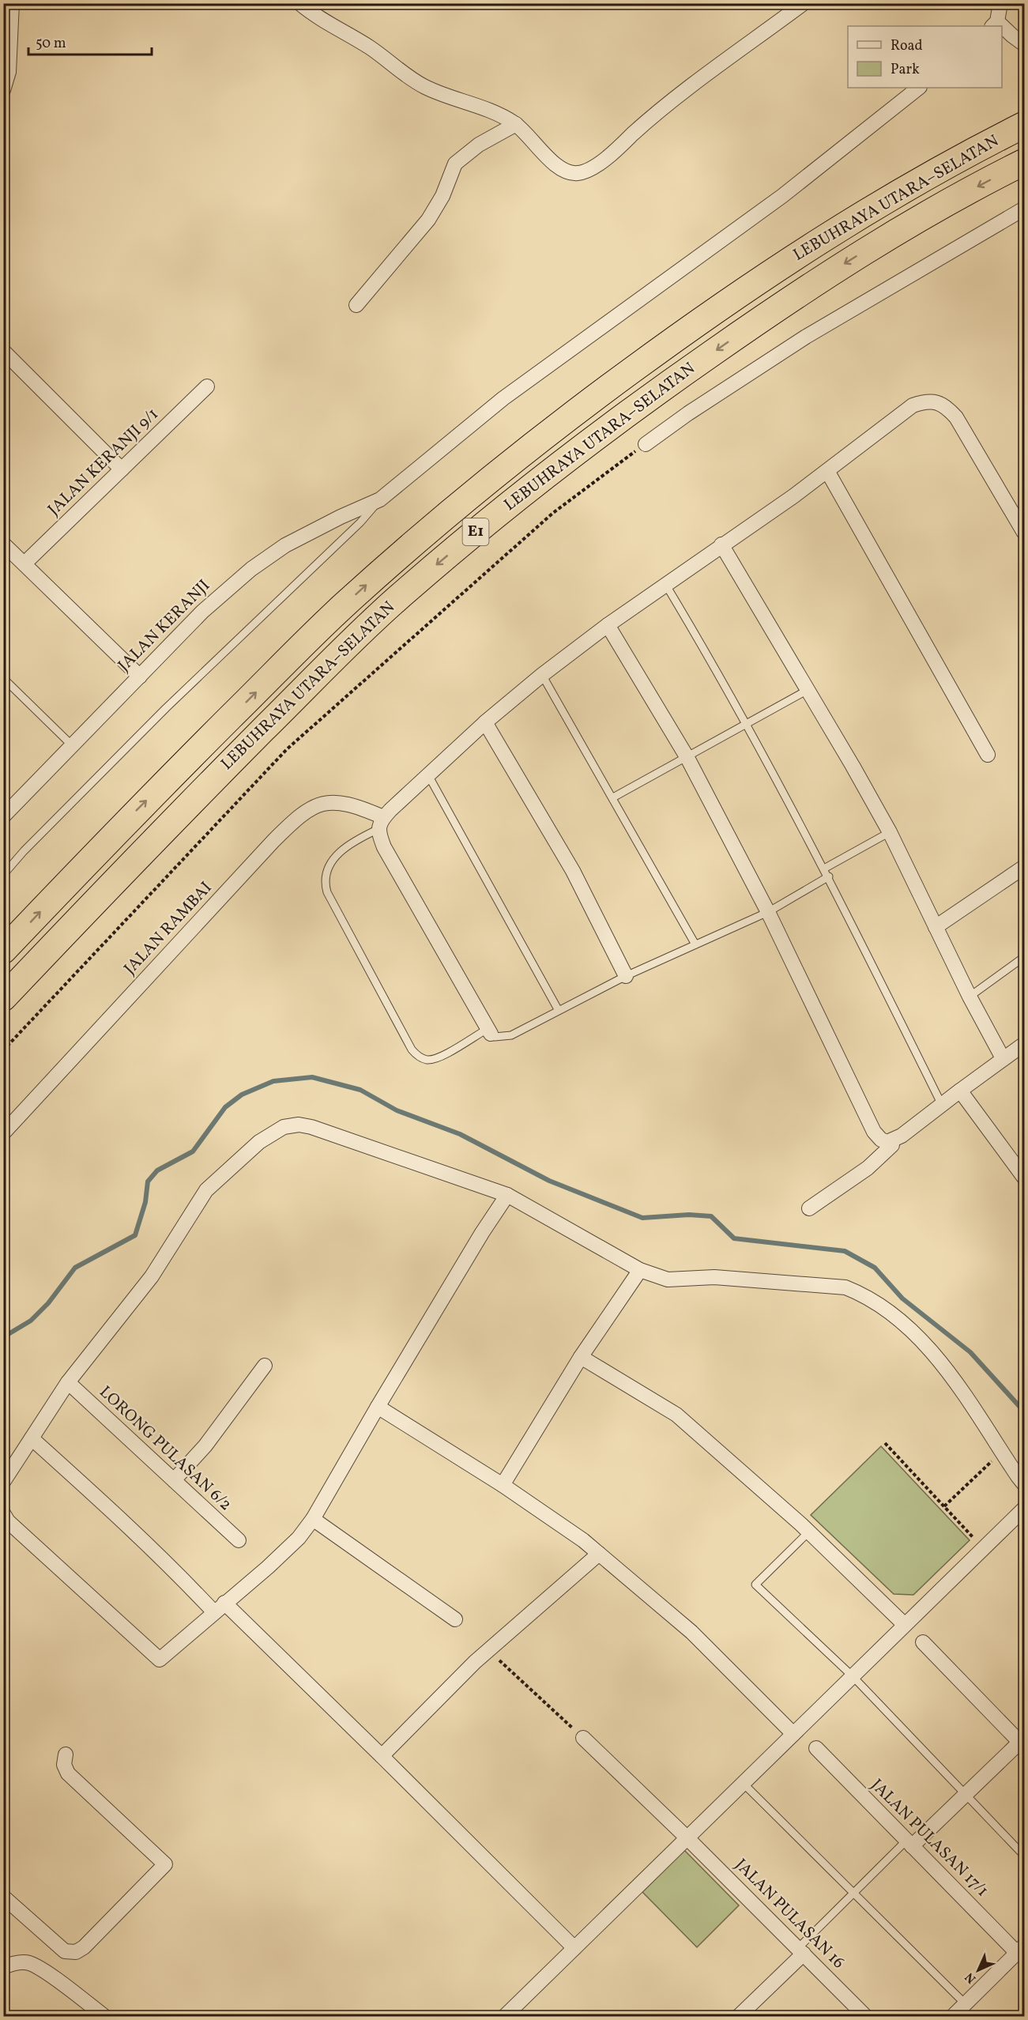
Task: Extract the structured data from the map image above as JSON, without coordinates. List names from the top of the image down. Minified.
{"streets":{"highway":["LEBUHRAYA UTARA–SELATAN","E1"],"street":["JALAN KERANJI 9/1","JALAN KERANJI","JALAN RAMBAI","LORONG PULASAN 6/2","JALAN PULASAN 17/1","JALAN PULASAN 16"]},"legend":["Road","Park"],"scale_bar":"50 m","north":"bottom left"}
